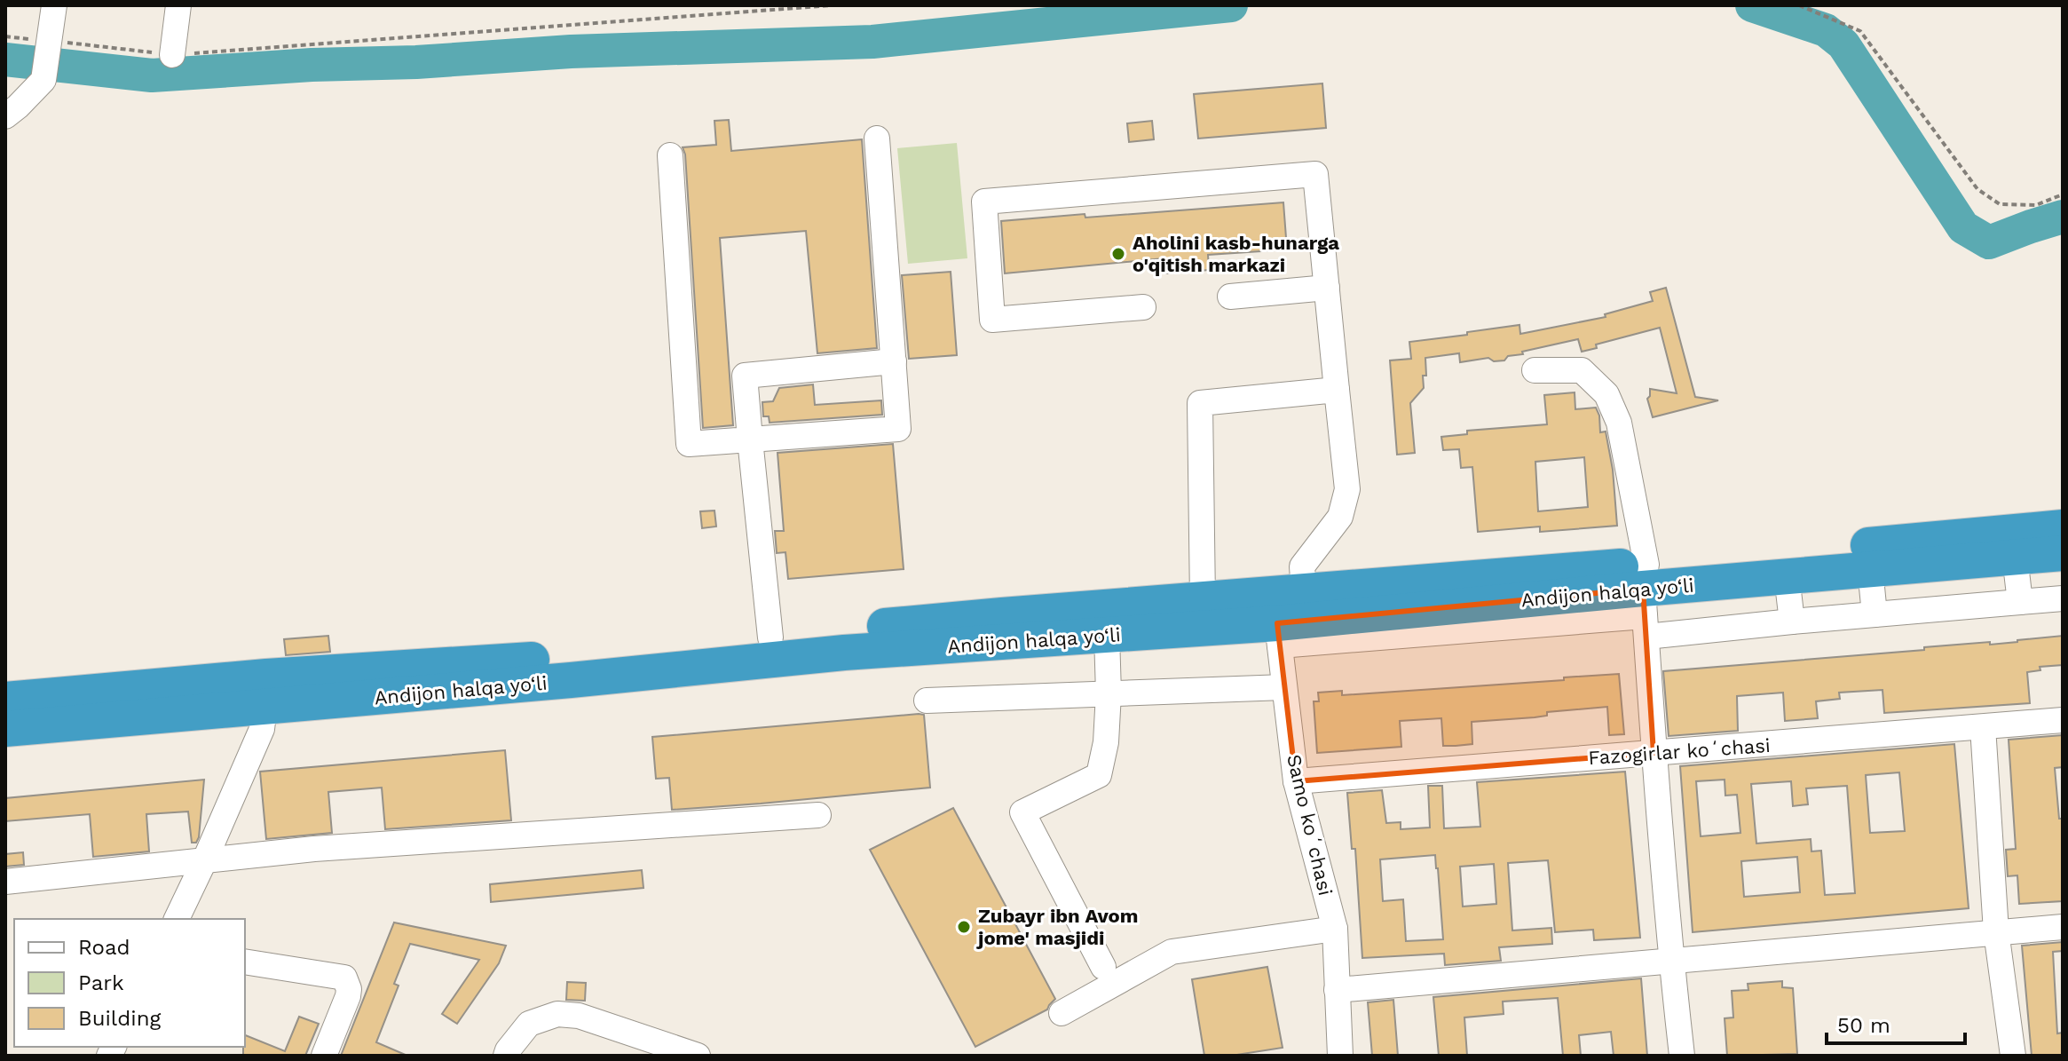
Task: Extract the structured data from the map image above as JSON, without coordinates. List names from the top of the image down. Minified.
{"streets":{"highway":["Andijon halqa yo‘li"],"street":["Fazogirlar koʻchasi","Samo koʻchasi"]},"crossings":[["Andijon halqa yo‘li","Samo koʻchasi"],["Fazogirlar koʻchasi","Samo koʻchasi"]],"places":["Aholini kasb-hunarga o'qitish markazi","Zubayr ibn Avom jome' masjidi"],"legend":["Road","Park","Building"],"scale_bar":"50 m"}
